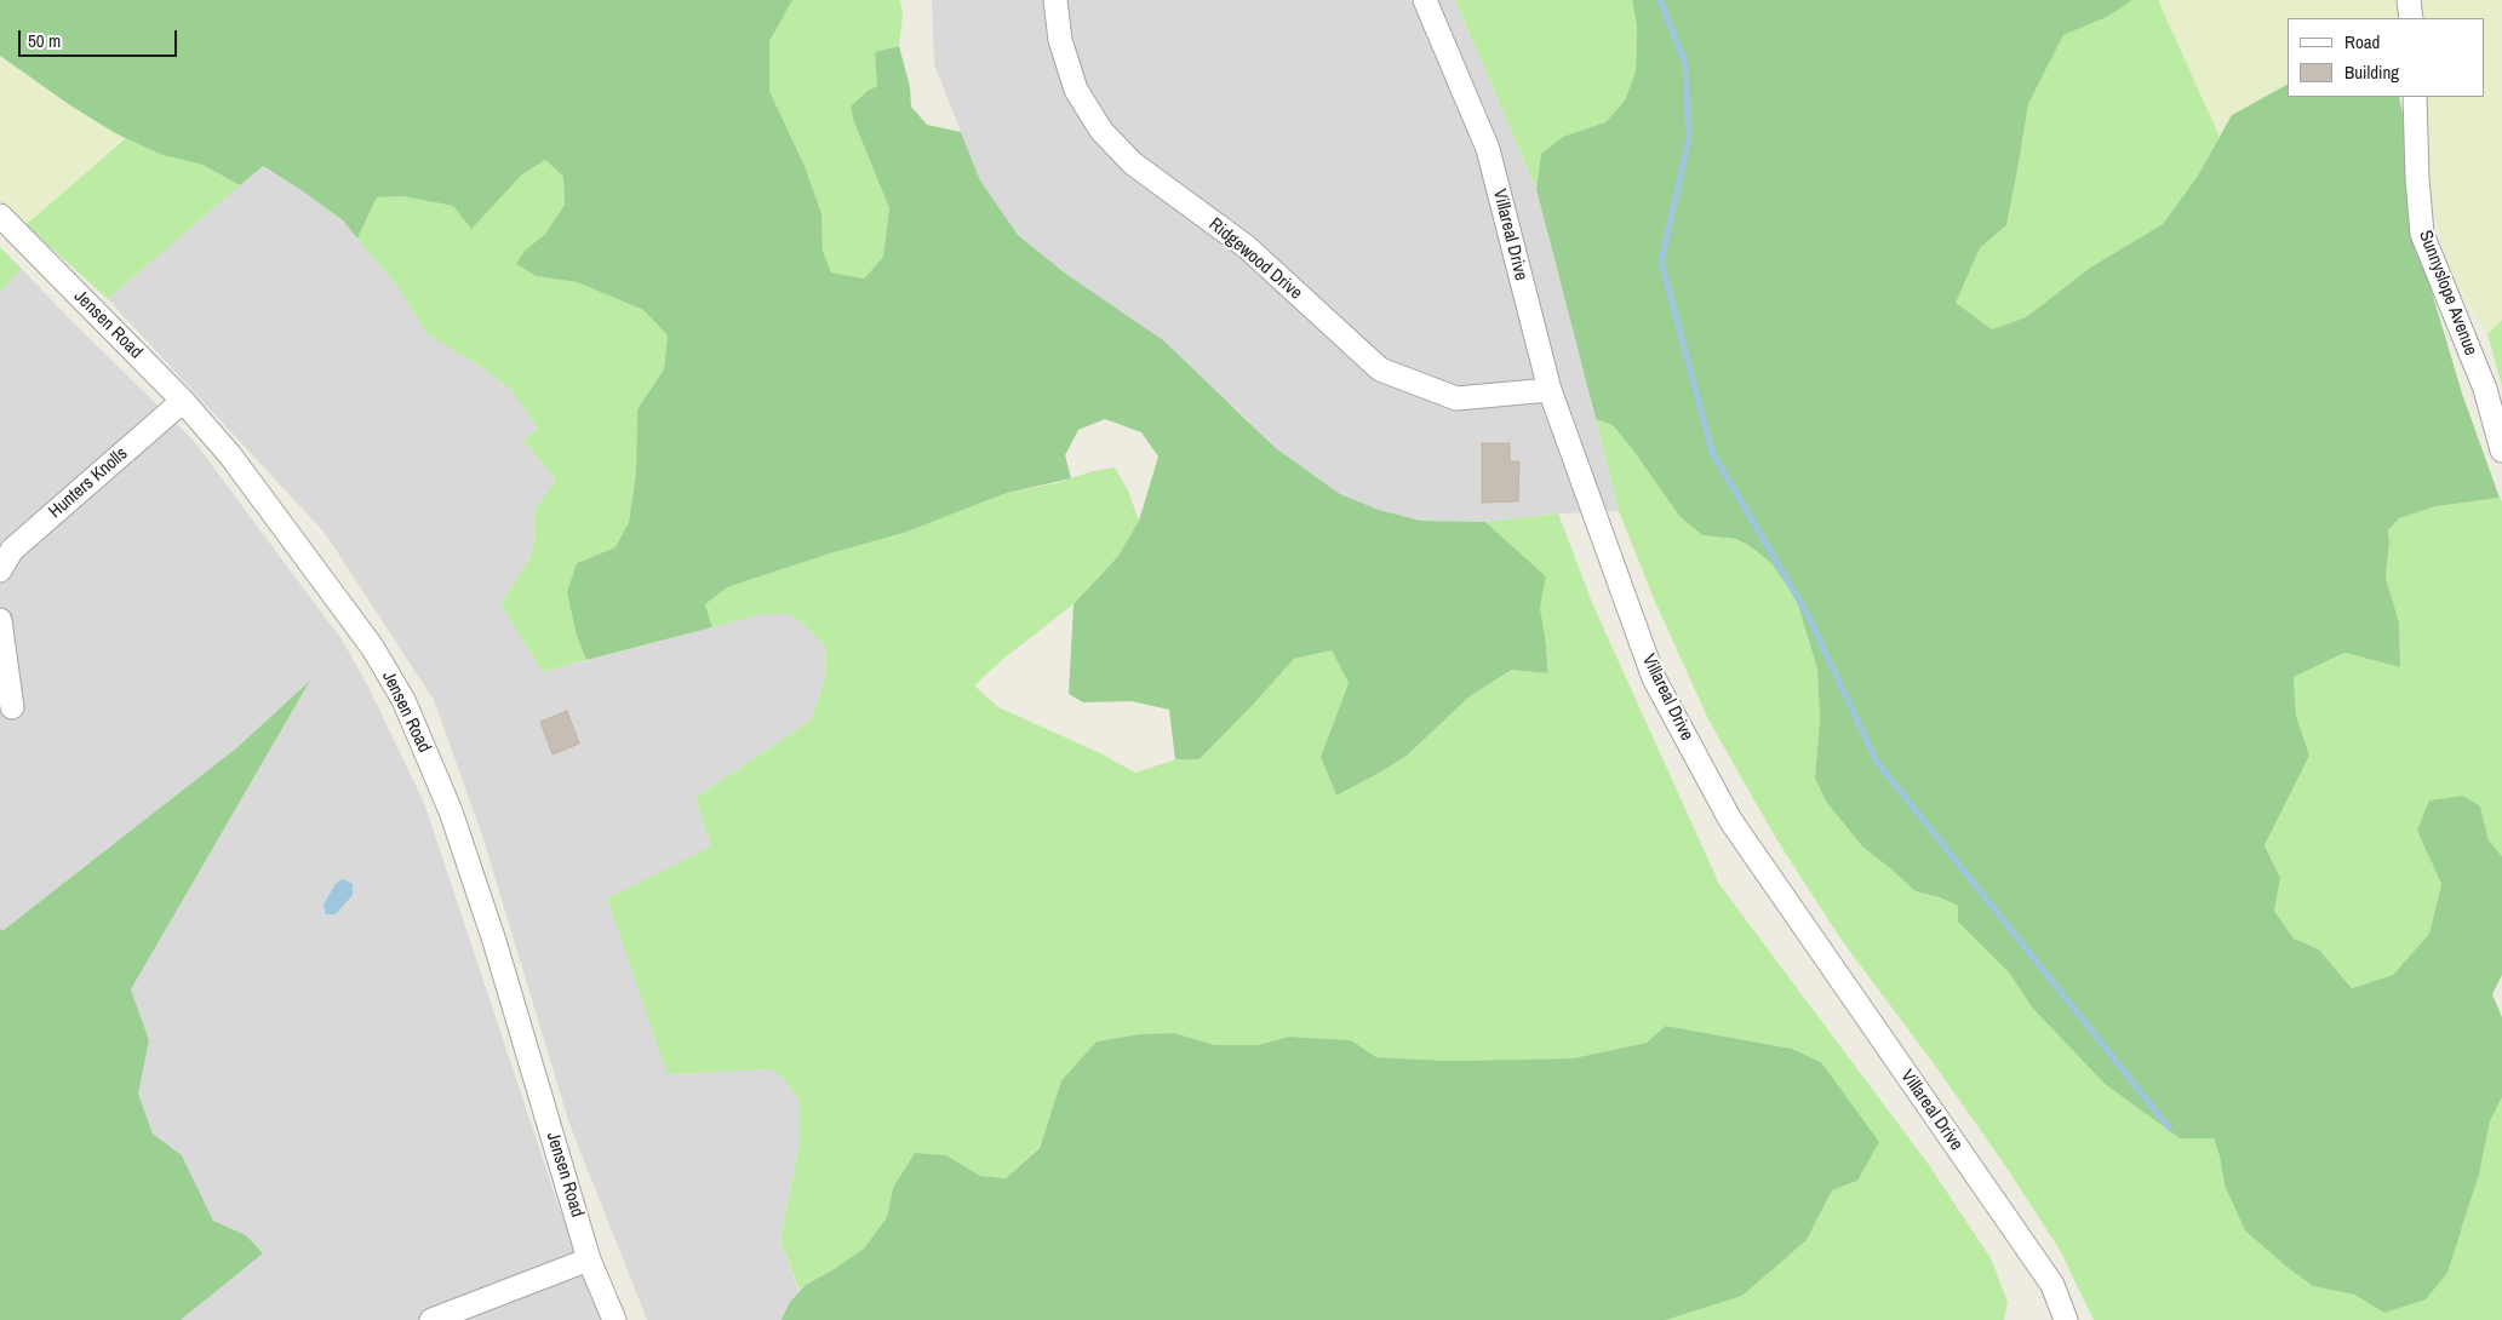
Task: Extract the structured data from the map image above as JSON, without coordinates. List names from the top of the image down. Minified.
{"streets":{"street":["Villareal Drive","Ridgewood Drive","Sunnyslope Avenue","Jensen Road","Hunters Knolls"]},"crossings":[["Villareal Drive","Ridgewood Drive"],["Jensen Road","Hunters Knolls"]],"legend":["Road","Building"],"scale_bar":"50 m"}
